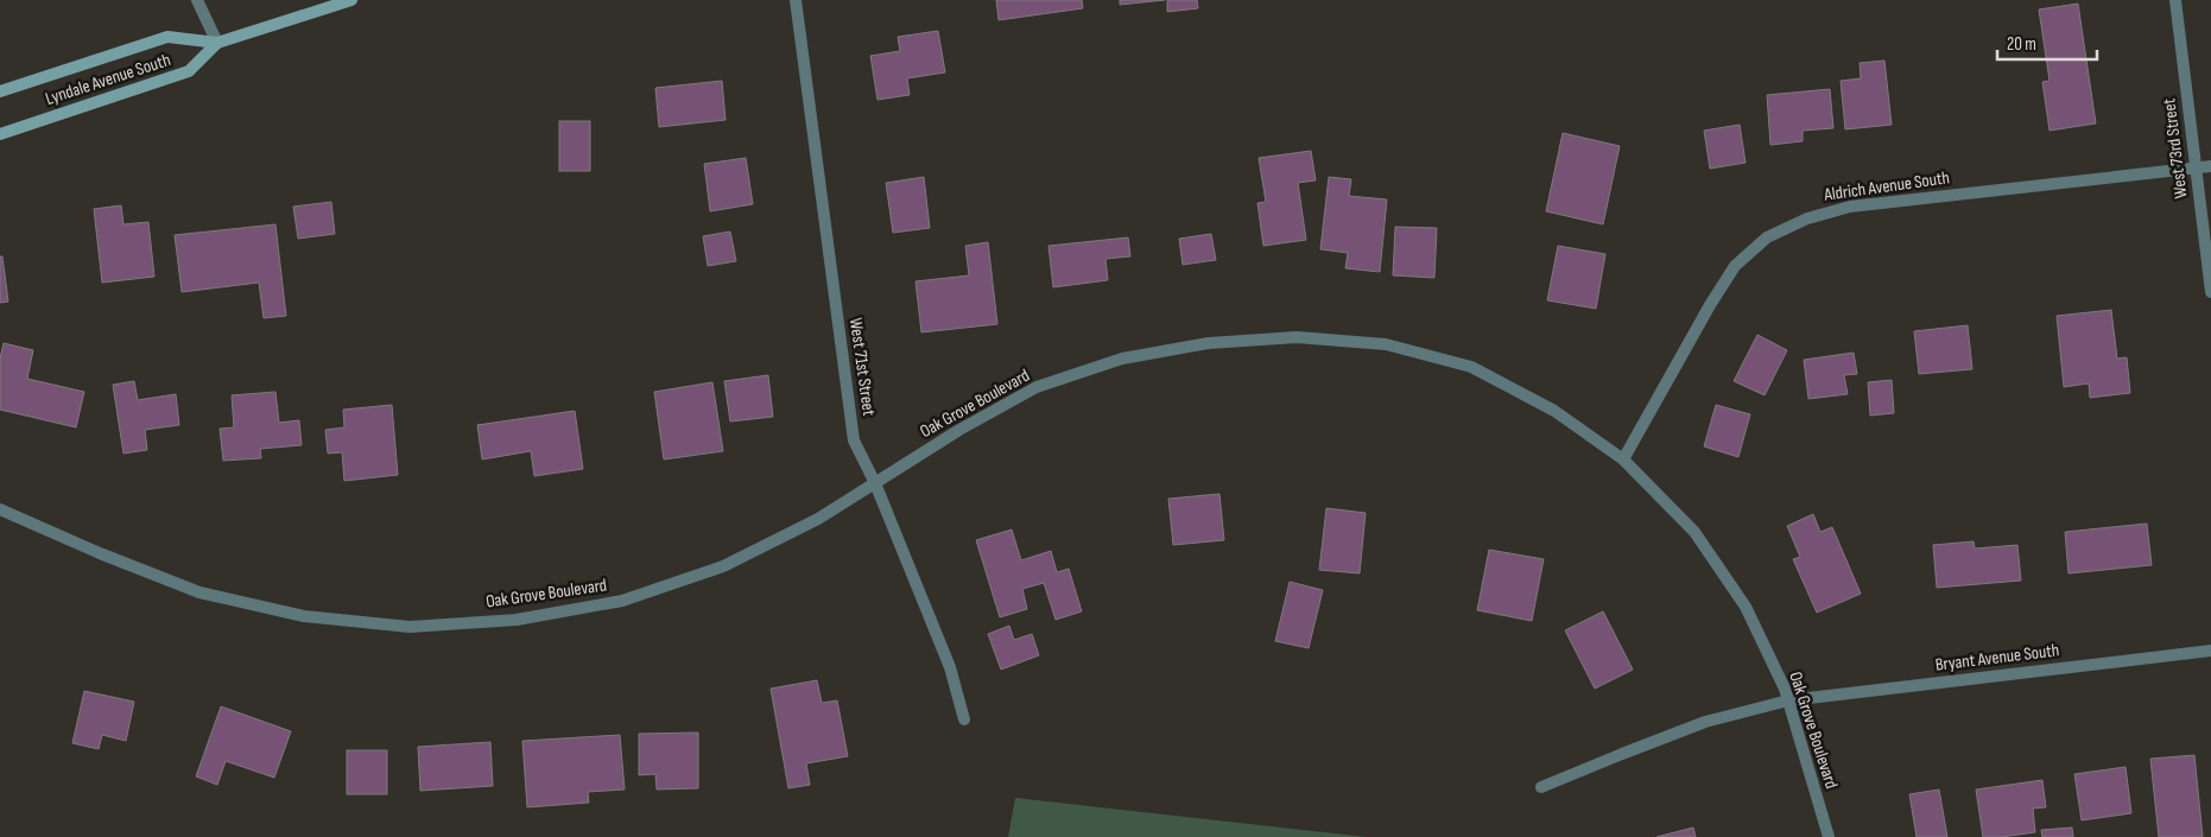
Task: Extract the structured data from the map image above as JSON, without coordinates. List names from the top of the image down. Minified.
{"streets":{"main road":["Lyndale Avenue South"],"street":["West 73rd Street","Aldrich Avenue South","West 71st Street","Oak Grove Boulevard","Bryant Avenue South"]},"crossings":[["West 73rd Street","Aldrich Avenue South"],["Aldrich Avenue South","Oak Grove Boulevard"],["West 71st Street","Oak Grove Boulevard"],["Oak Grove Boulevard","Bryant Avenue South"]],"scale_bar":"20 m"}
